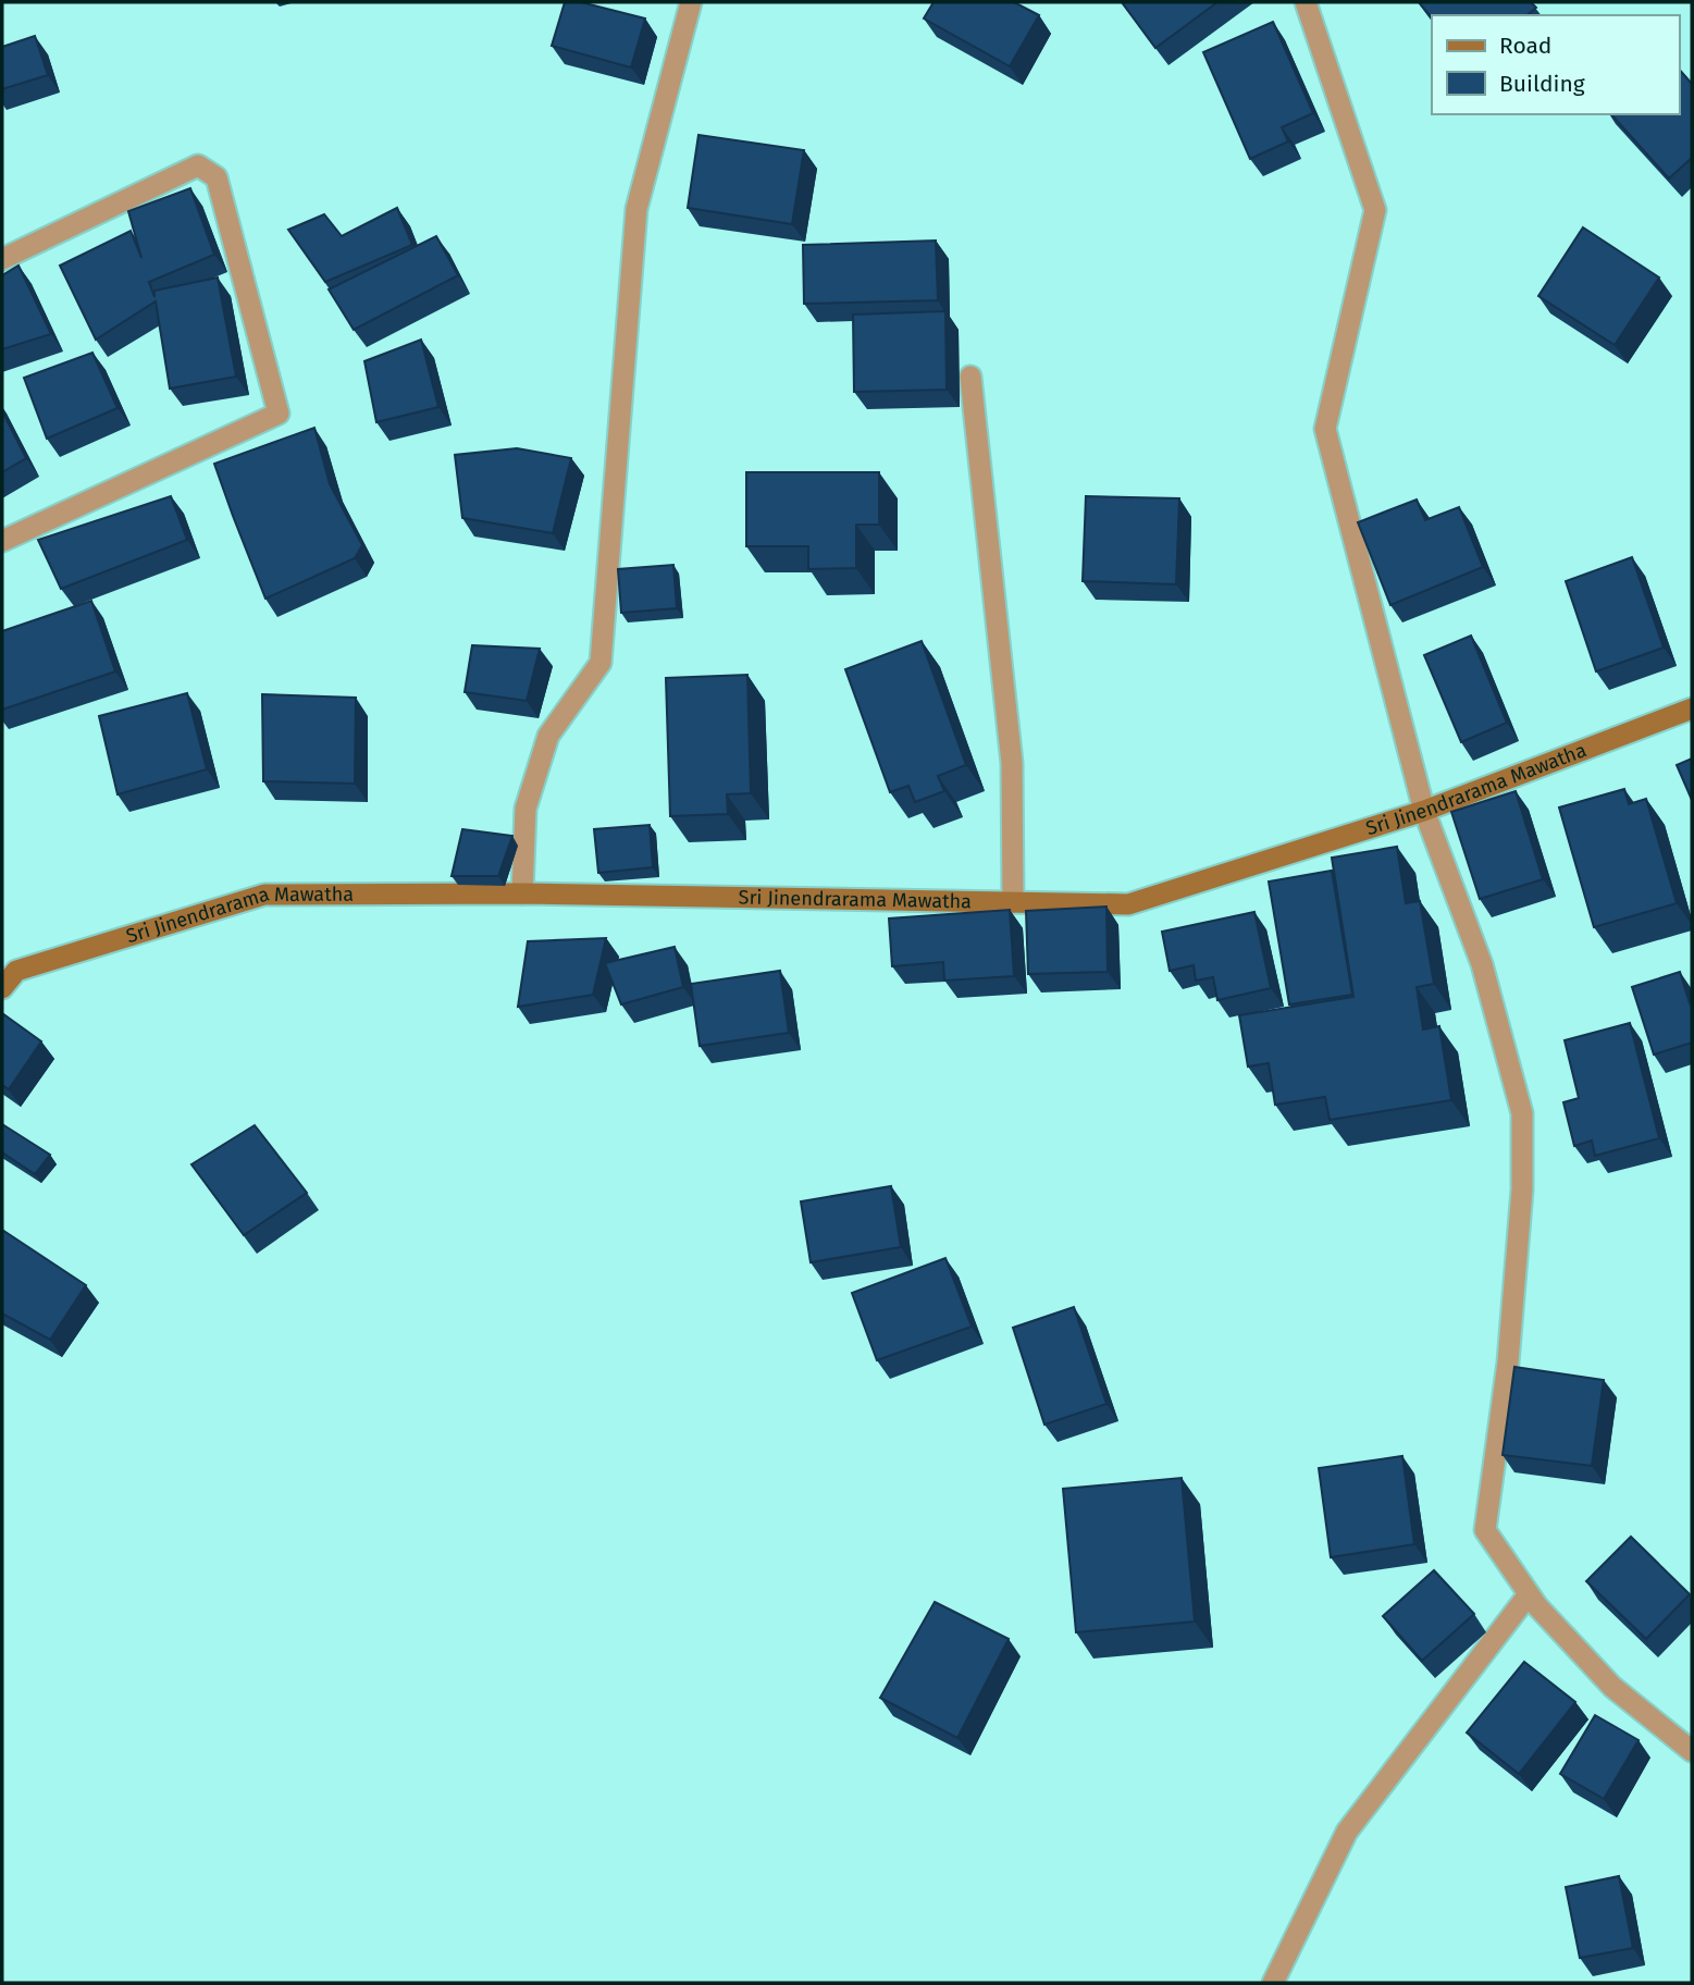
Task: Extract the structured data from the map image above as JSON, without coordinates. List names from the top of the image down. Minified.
{"streets":{"main road":["Sri Jinendrarama Mawatha"]},"legend":["Road","Building"]}
